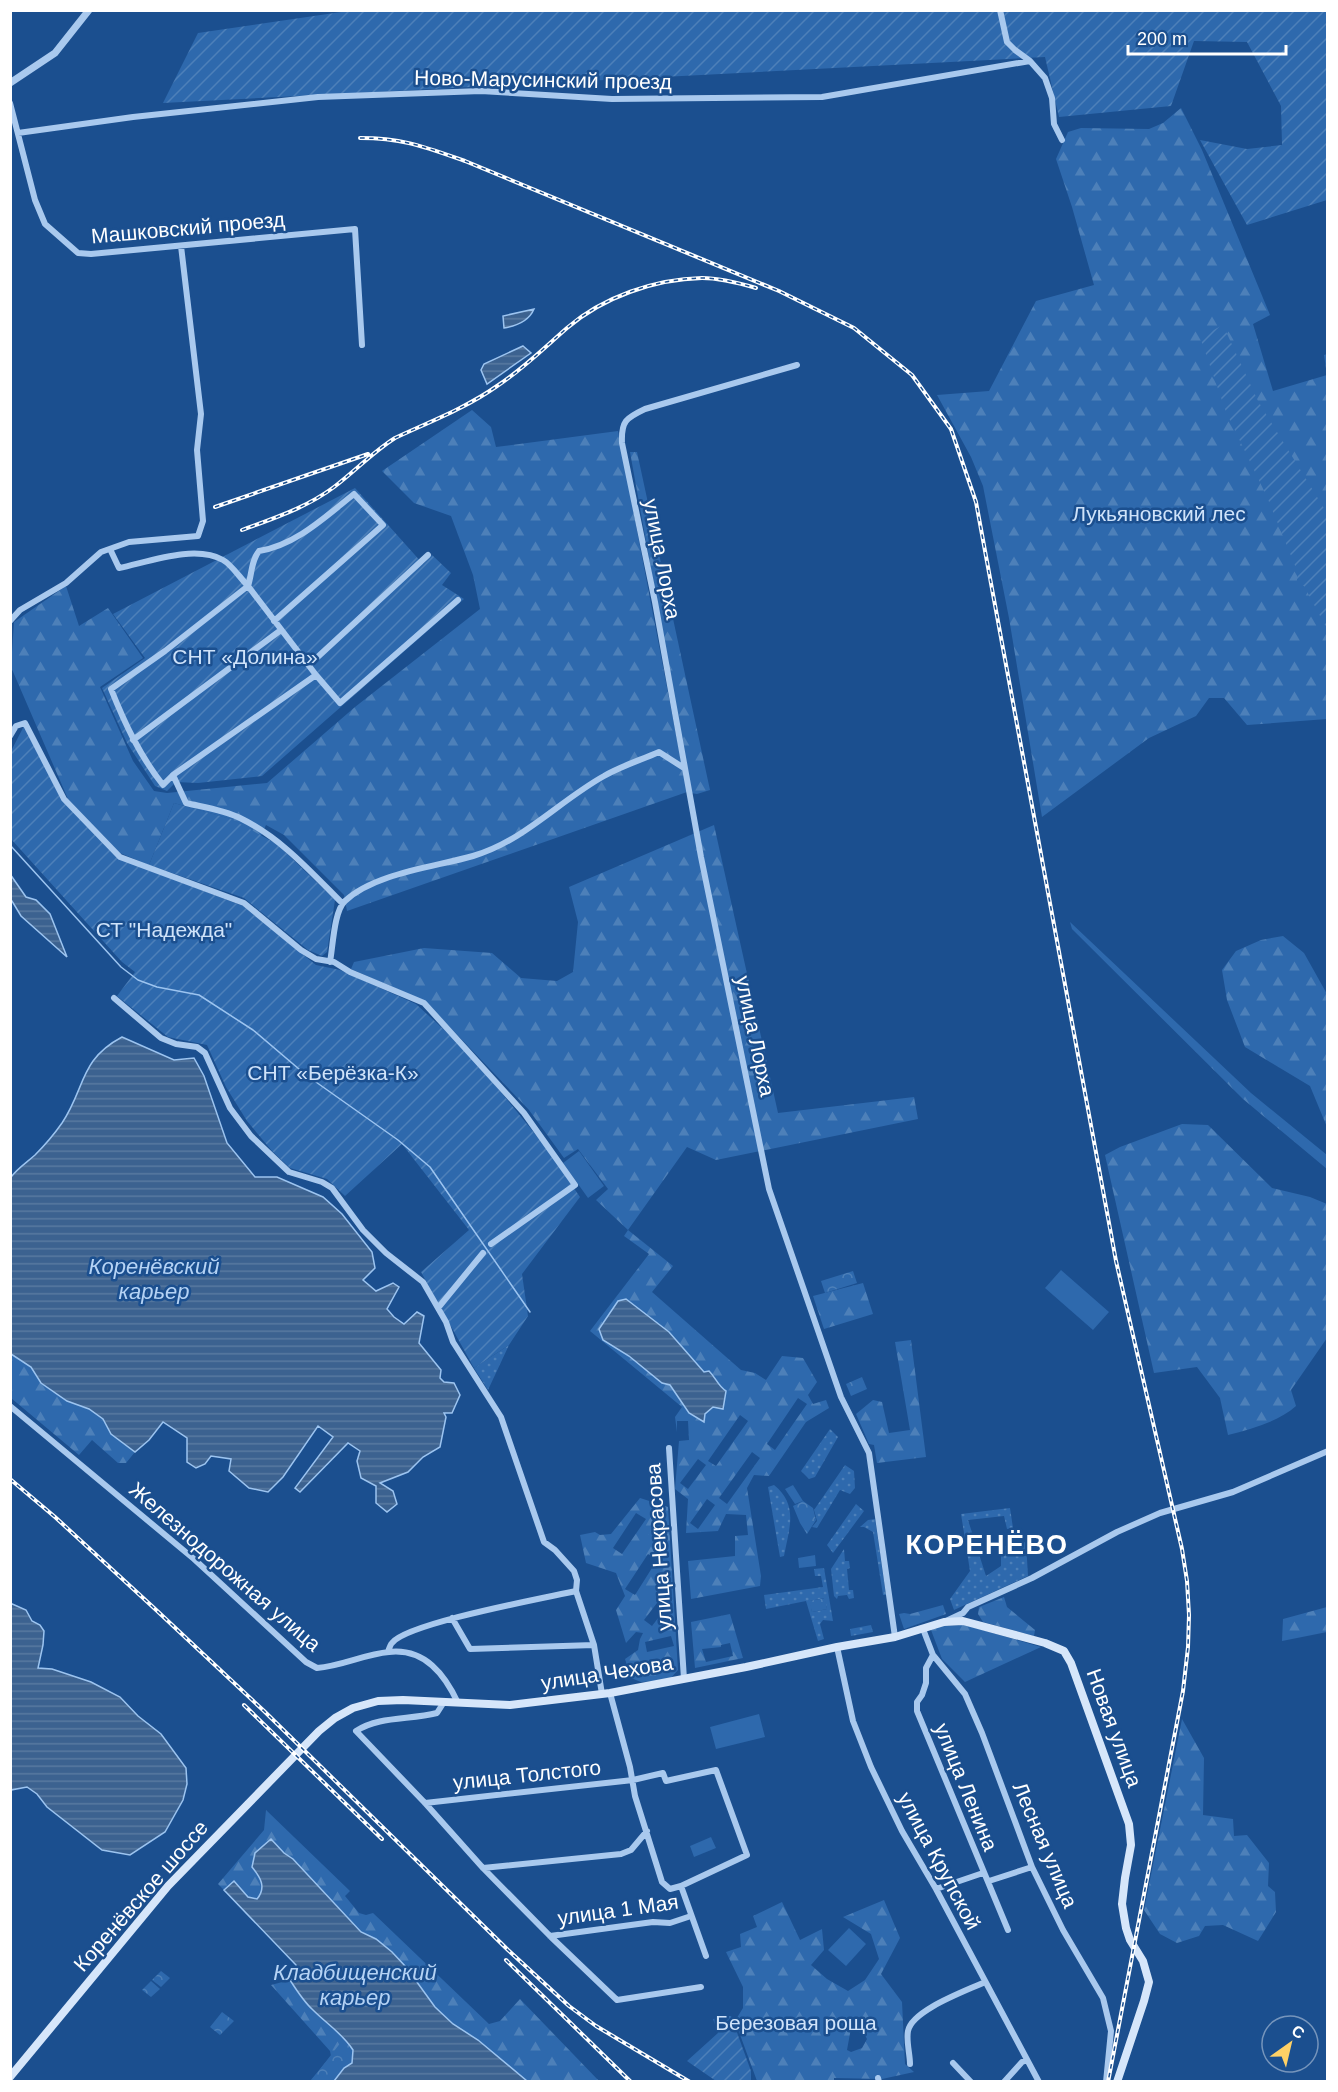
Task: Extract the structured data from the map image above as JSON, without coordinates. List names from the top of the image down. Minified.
{"streets":{"main road":["улица Чехова","Новая улица","Коренёвское шоссе"],"street":["Ново-Марусинский проезд","Машковский проезд","улица Лорха","улица Некрасова","Железнодорожная улица","улица Толстого","улица Ленина","Лесная улица","улица Крупской","улица 1 Мая"]},"crossings":[["Ново-Марусинский проезд","Машковский проезд"],["улица Лорха","улица Чехова"],["улица Некрасова","улица Чехова"],["Железнодорожная улица","улица Чехова"],["улица Чехова","Новая улица"],["улица Чехова","Лесная улица"],["улица Чехова","улица Крупской"],["улица Чехова","Коренёвское шоссе"],["Новая улица","Лесная улица"],["улица Ленина","Лесная улица"]],"districts":["КОРЕНЁВО"],"water":["Коренёвский карьер","Кладбищенский карьер"],"parks":["Лукьяновский лес","СНТ «Долина»","СТ \"Надежда\"","СНТ «Берёзка-К»","Березовая роща"],"scale_bar":"200 m","north":"top right"}
